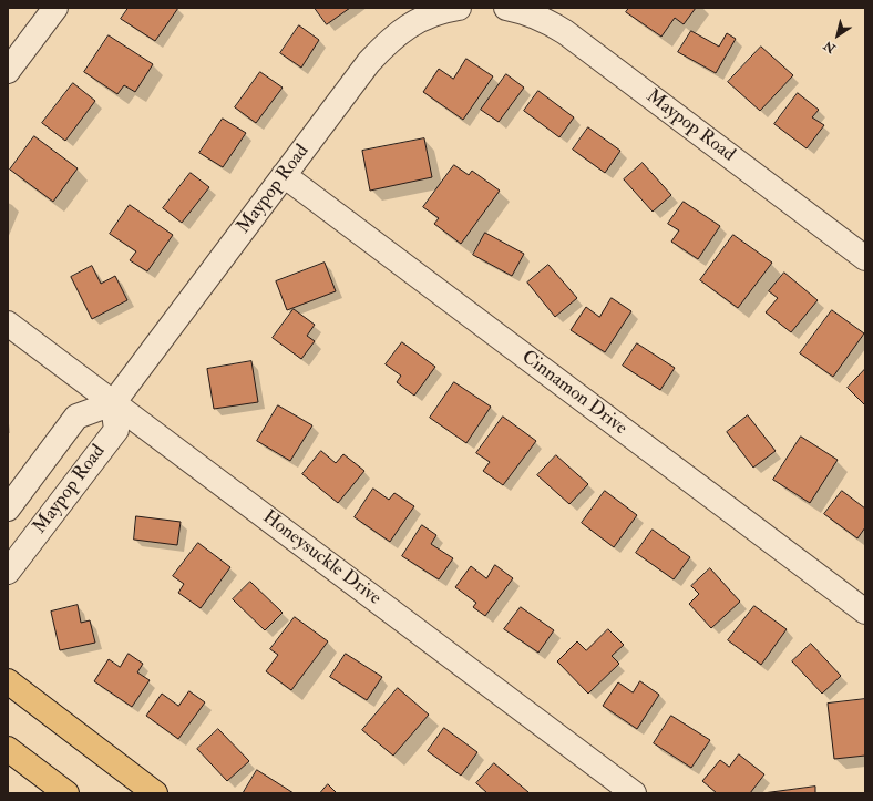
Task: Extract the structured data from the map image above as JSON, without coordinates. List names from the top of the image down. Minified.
{"streets":{"street":["Maypop Road","Cinnamon Drive","Honeysuckle Drive"]},"crossings":[["Maypop Road","Cinnamon Drive"],["Maypop Road","Honeysuckle Drive"]],"north":"bottom left"}
